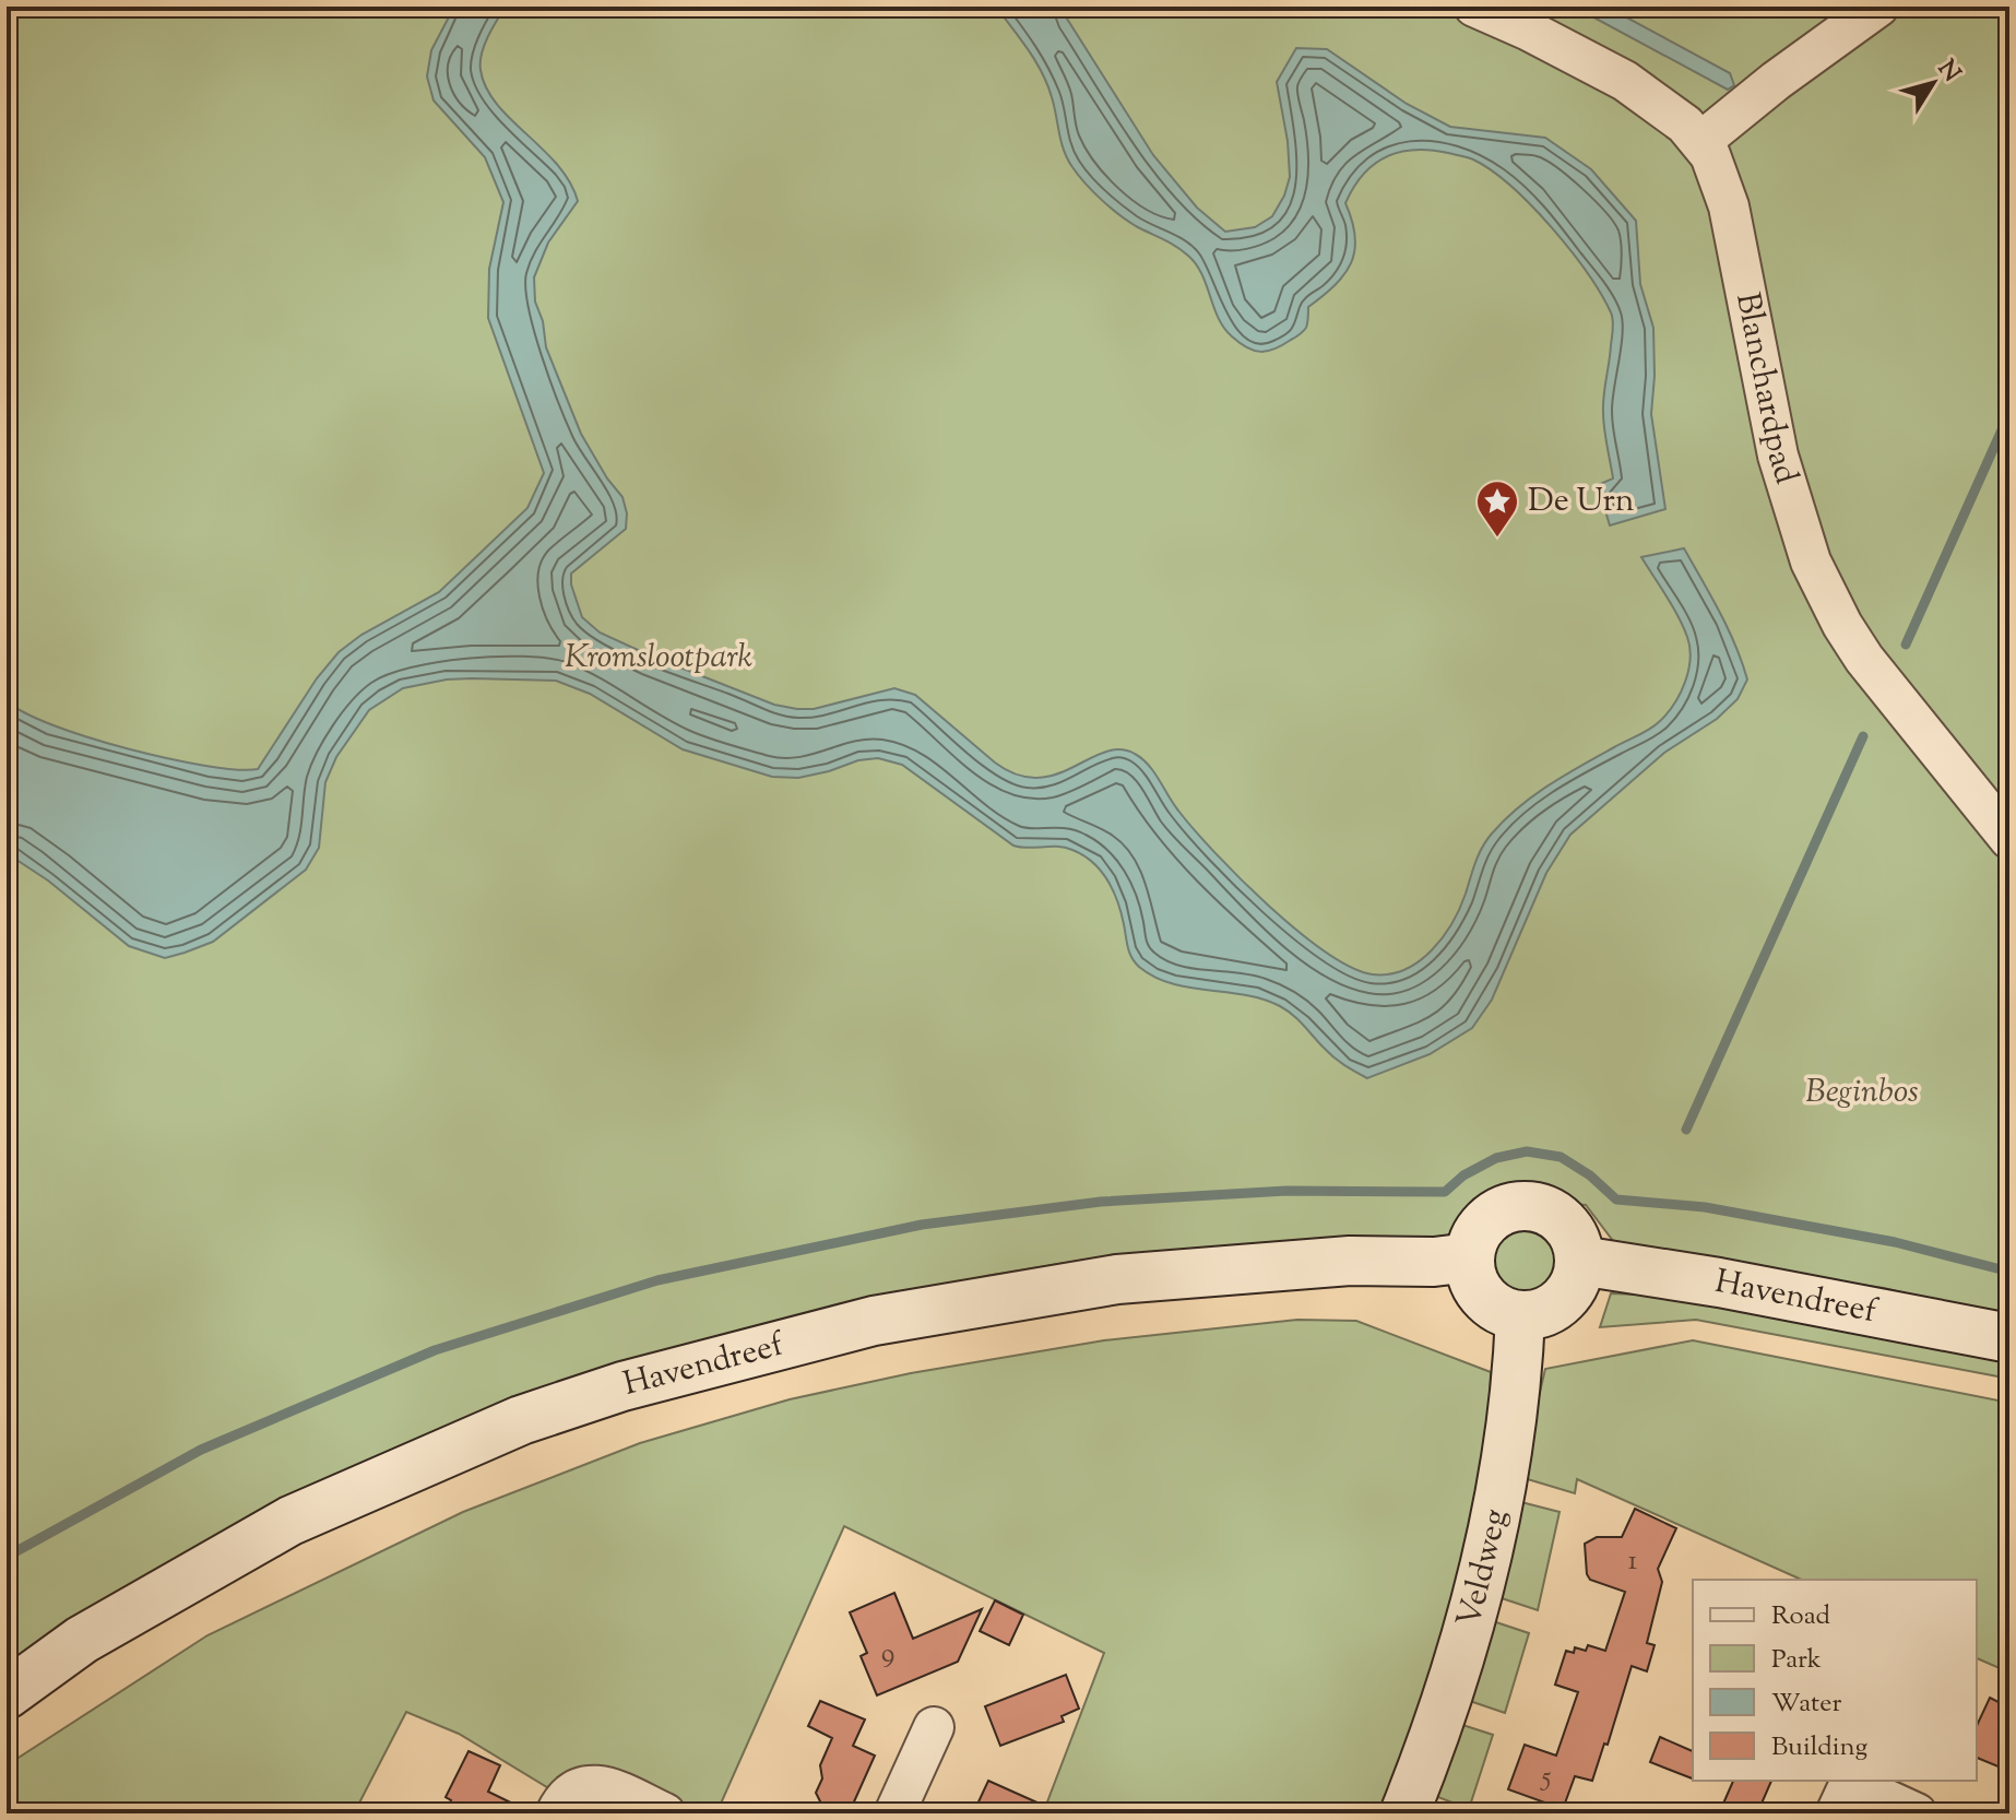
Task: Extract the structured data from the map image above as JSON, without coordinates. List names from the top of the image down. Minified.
{"streets":{"street":["Blanchardpad","Havendreef","Veldweg"]},"crossings":[["Havendreef","Veldweg"]],"parks":["Kromslootpark","Beginbos"],"places":{"place":["De Urn"]},"house_numbers":["1","9","5"],"legend":["Road","Park","Water","Building"],"north":"top right"}
